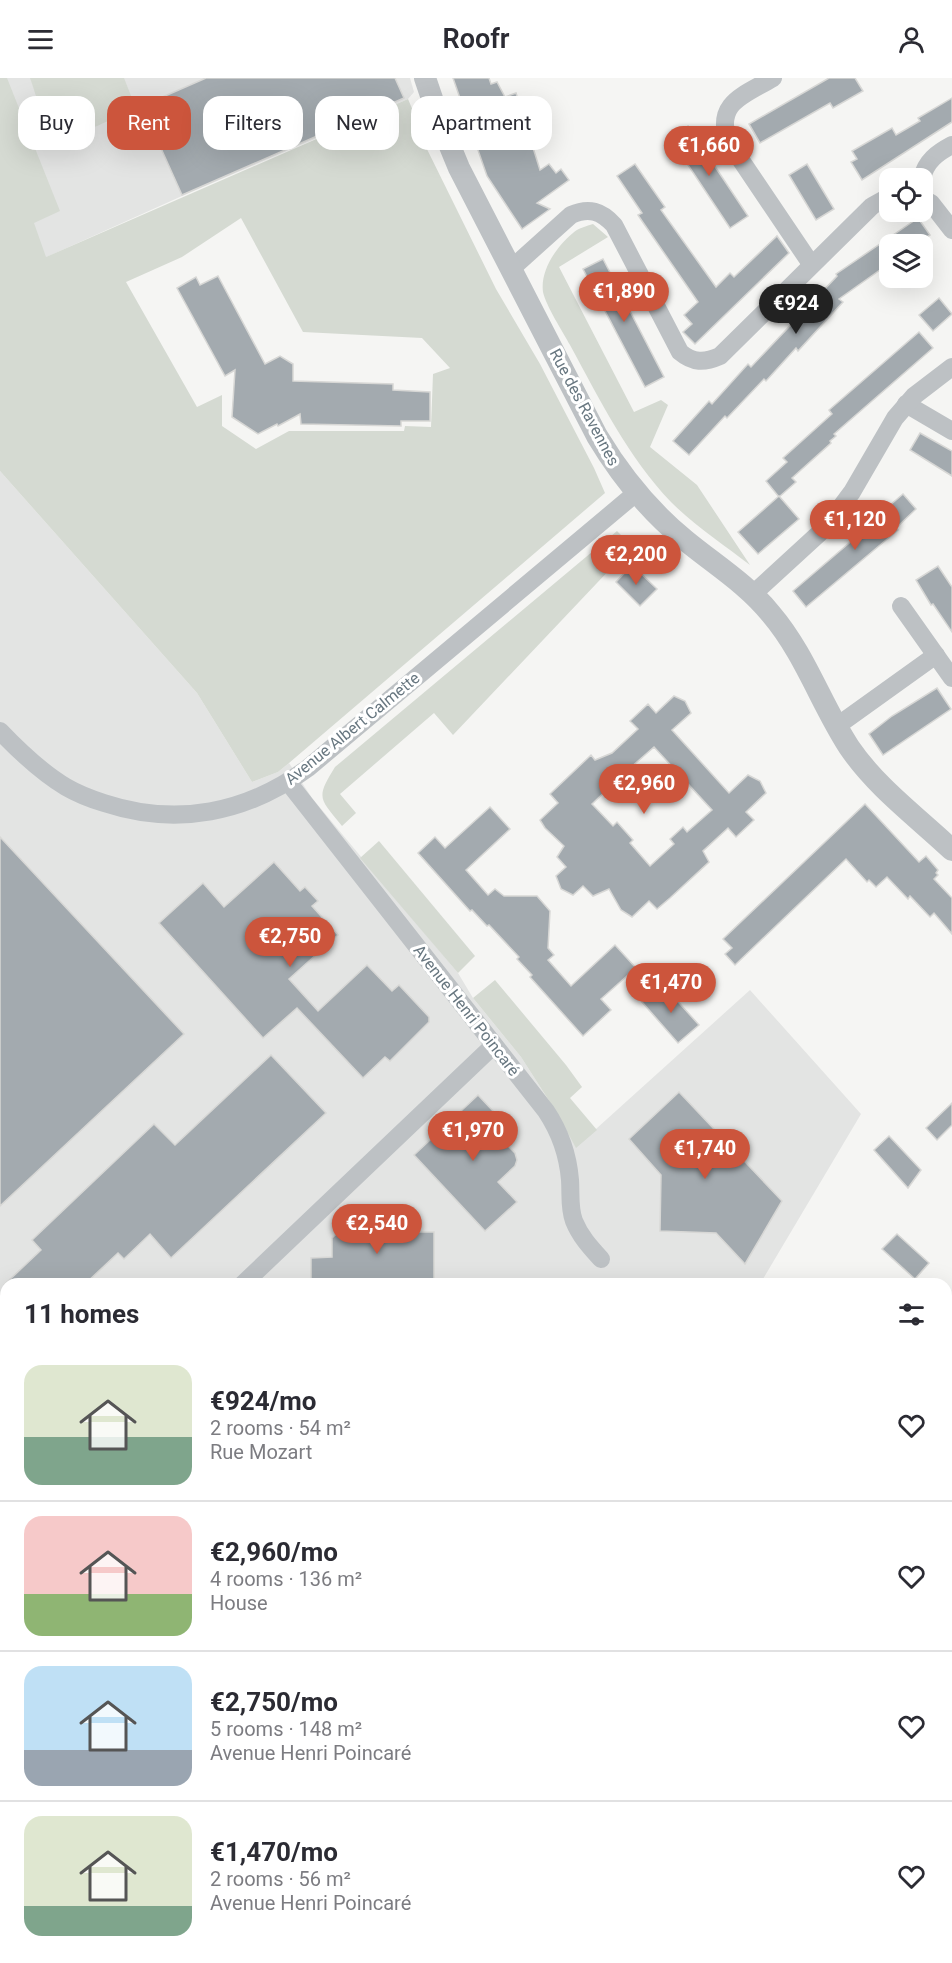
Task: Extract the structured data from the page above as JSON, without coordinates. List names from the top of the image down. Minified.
{"streets":{"street":["Rue des Ravennes","Avenue Albert Calmette","Avenue Henri Poincaré"]},"crossings":[["Rue des Ravennes","Avenue Albert Calmette"],["Avenue Albert Calmette","Avenue Henri Poincaré"]],"page":{"header":"Roofr","chip":["Buy","Rent","Filters","New","Apartment"],"price":["€1,660","€1,890","€924","€1,120","€2,200","€2,960","€2,750","€1,470","€1,970","€1,740","€2,540"],"heading":"11 homes","list":[{"name":"€924/mo","note":"2 rooms · 54 m² · Rue Mozart"},{"name":"€2,960/mo","note":"4 rooms · 136 m² · House"},{"name":"€2,750/mo","note":"5 rooms · 148 m² · Avenue Henri Poincaré"},{"name":"€1,470/mo","note":"2 rooms · 56 m² · Avenue Henri Poincaré"}]}}
